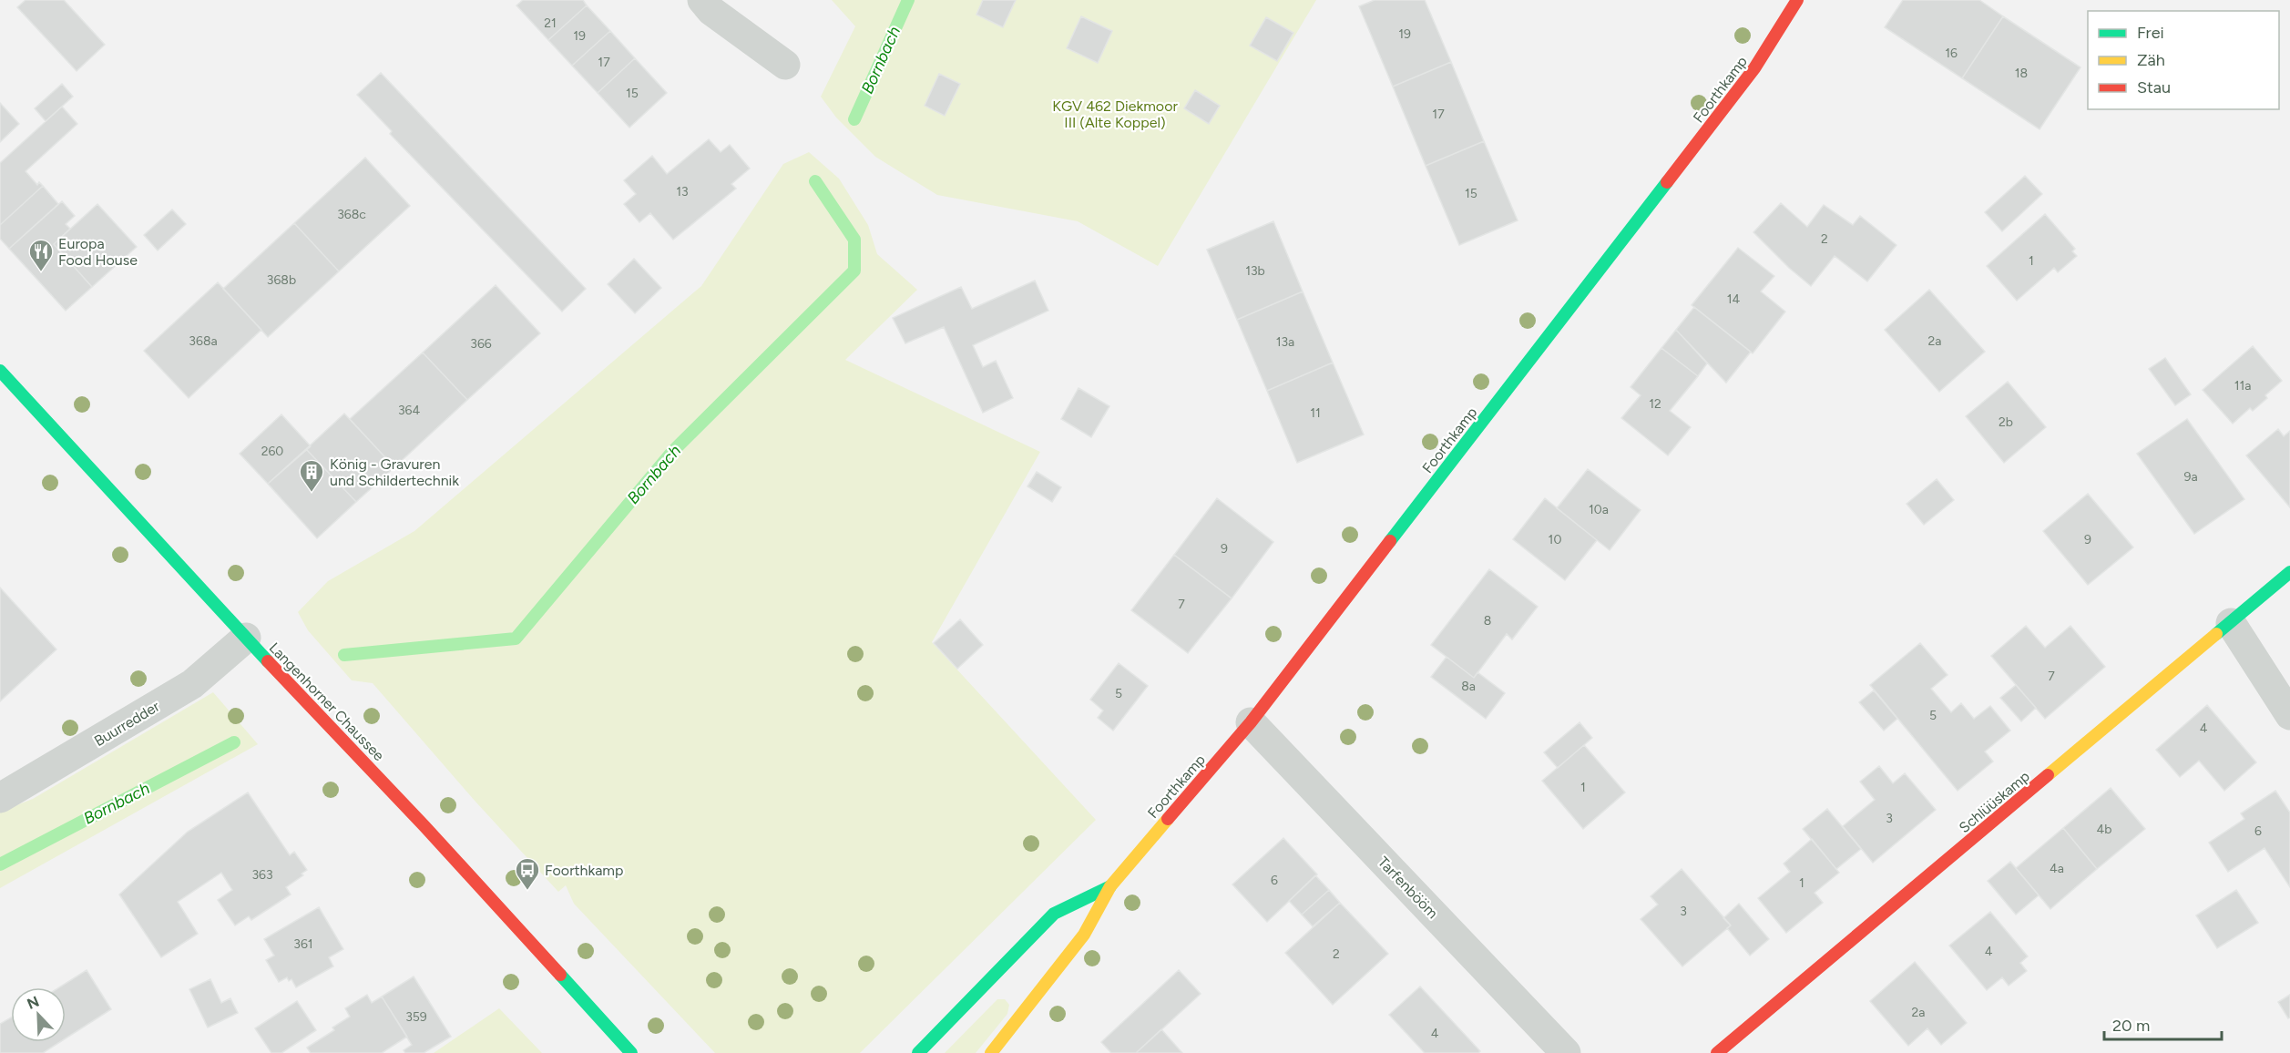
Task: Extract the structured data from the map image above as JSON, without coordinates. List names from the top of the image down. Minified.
{"streets":{"street":["Foorthkamp","Langenhorner Chaussee","Buurredder","Schlüüskamp","Tarfenbööm"]},"crossings":[["Foorthkamp","Tarfenbööm"],["Langenhorner Chaussee","Buurredder"]],"water":["Bornbach"],"parks":["KGV 462 Diekmoor III (Alte Koppel)"],"places":{"restaurant":["Europa Food House"],"building":["König - Gravuren und Schildertechnik"],"bus stop":["Foorthkamp"]},"house_numbers":["21","19","19","16","17","18","15","17","13","15","368c","2","1","13b","368b","14","368a","2a","13a","366","11a","12","364","11","2b","260","9a","10a","10","9","9","7","8","7","8a","5","5","4","1","3","4b","6","4a","363","6","1","3","361","4","2","2a","359","4"],"legend":["Frei","Zäh","Stau"],"scale_bar":"20 m","north":"top left"}
